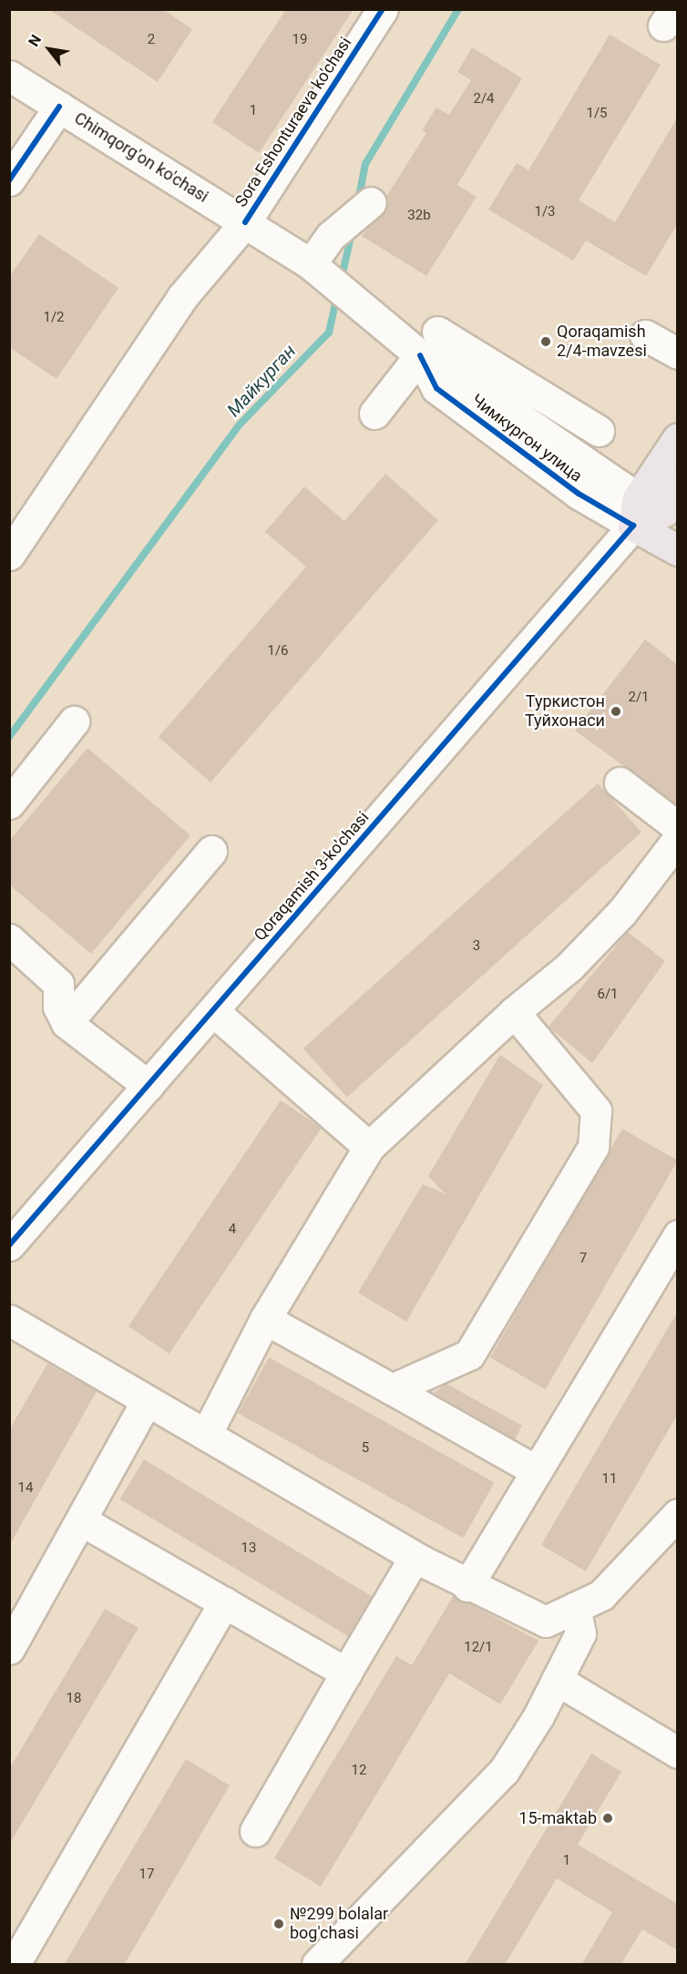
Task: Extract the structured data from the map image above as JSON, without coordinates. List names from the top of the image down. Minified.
{"streets":{"main road":["Qoraqamish 3-ko'chasi"],"street":["Sora Eshonturaeva ko'chasi","Chimqorg'on ko'chasi","Чимкургон улица"]},"crossings":[["Sora Eshonturaeva ko'chasi","Chimqorg'on ko'chasi"],["Sora Eshonturaeva ko'chasi","Чимкургон улица"],["Chimqorg'on ko'chasi","Чимкургон улица"],["Чимкургон улица","Qoraqamish 3-ko'chasi"]],"water":["Майкурган"],"places":["Qoraqamish 2/4-mavzesi","Туркистон Туйхонаси","15-maktab","№299 bolalar bog'chasi"],"house_numbers":["2","19","2/4","1","1/5","1/3","32b","1/2","1/6","2/1","3","6/1","4","7","5","11","14","13","12/1","18","12","1","17"],"north":"top left"}
